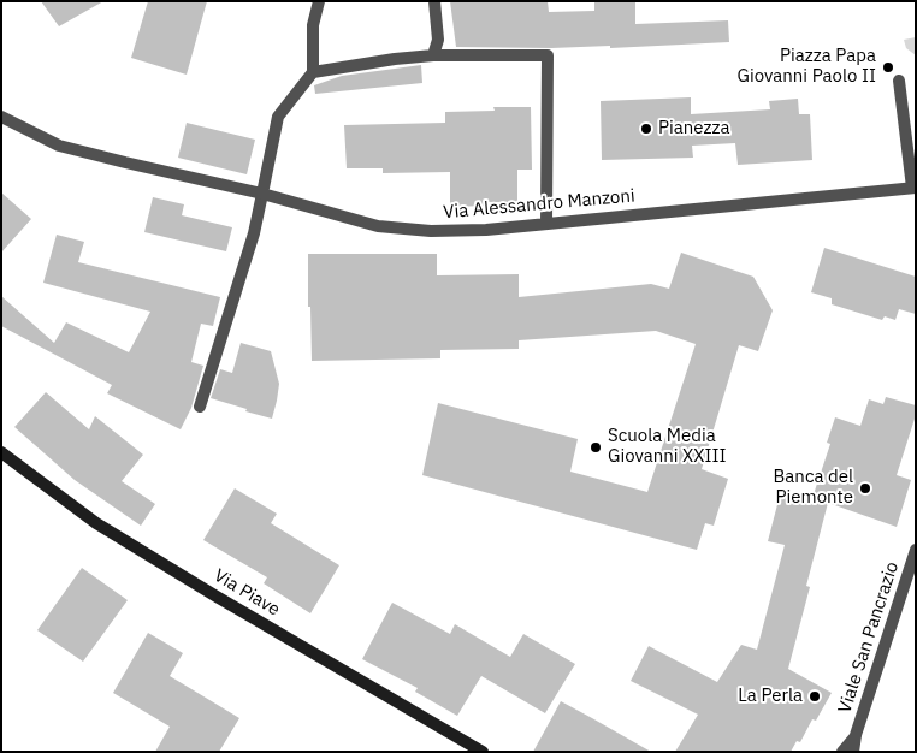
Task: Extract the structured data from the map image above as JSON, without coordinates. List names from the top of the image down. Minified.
{"streets":{"main road":["Via Piave"],"street":["Via Alessandro Manzoni","Viale San Pancrazio"]},"places":["Piazza Papa Giovanni Paolo II","Pianezza","Scuola Media Giovanni XXIII","Banca del Piemonte","La Perla"]}
